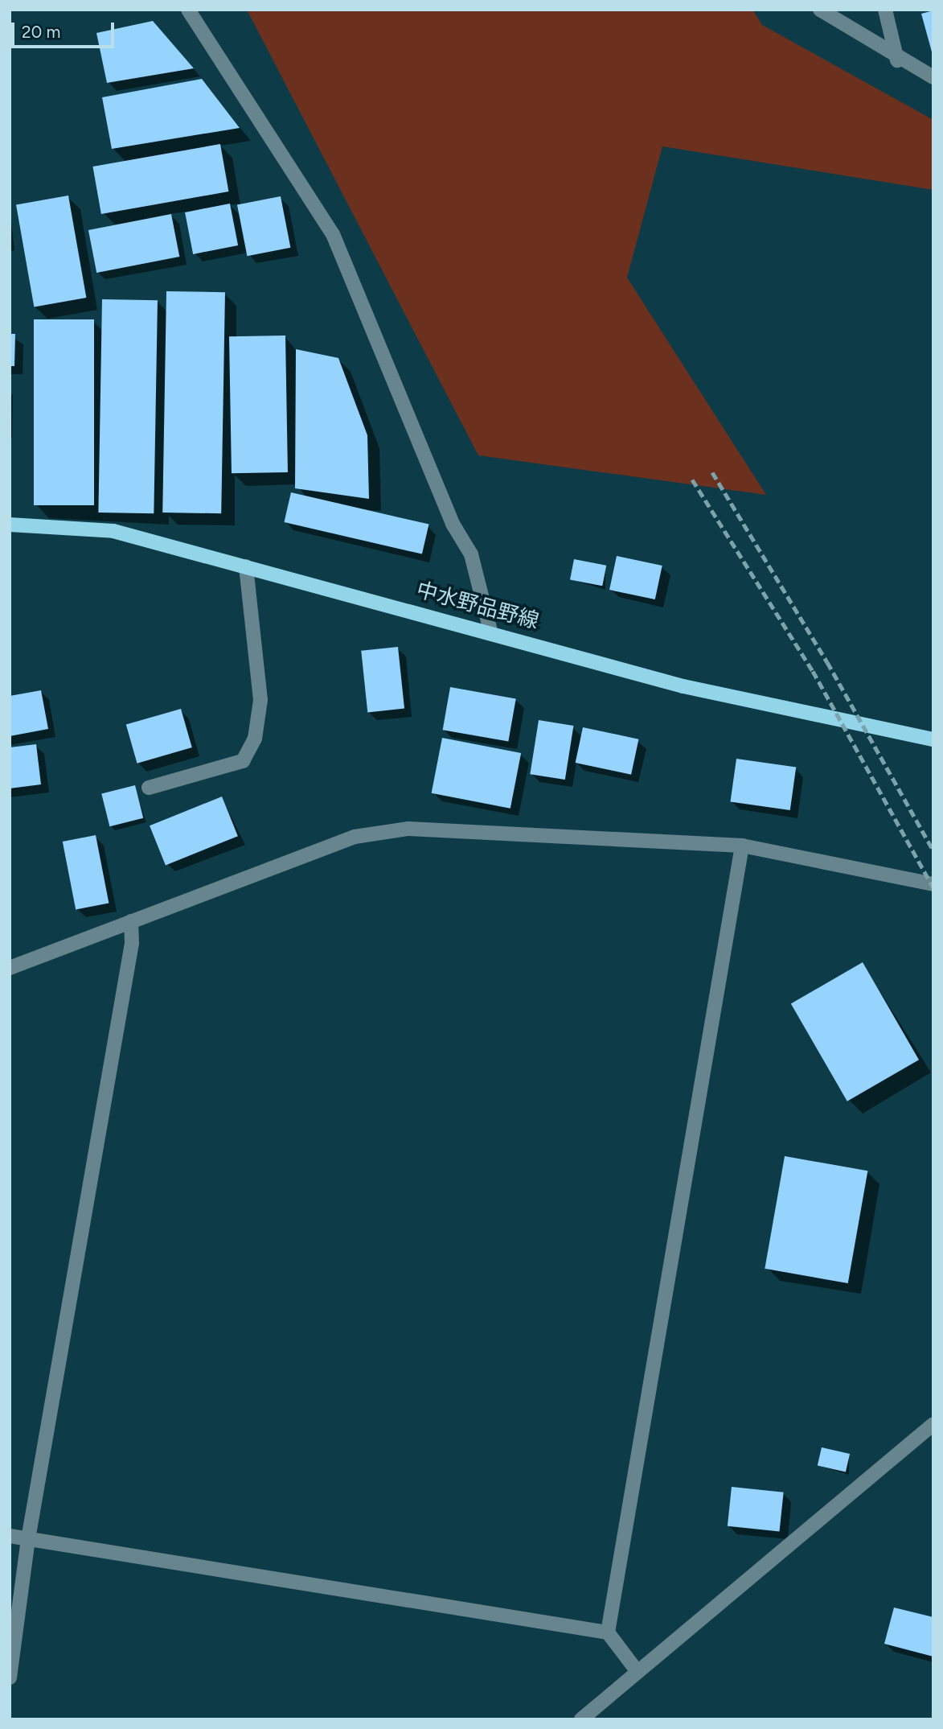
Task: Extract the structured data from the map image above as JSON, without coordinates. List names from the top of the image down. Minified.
{"streets":{"main road":["中水野品野線"]},"scale_bar":"20 m"}
